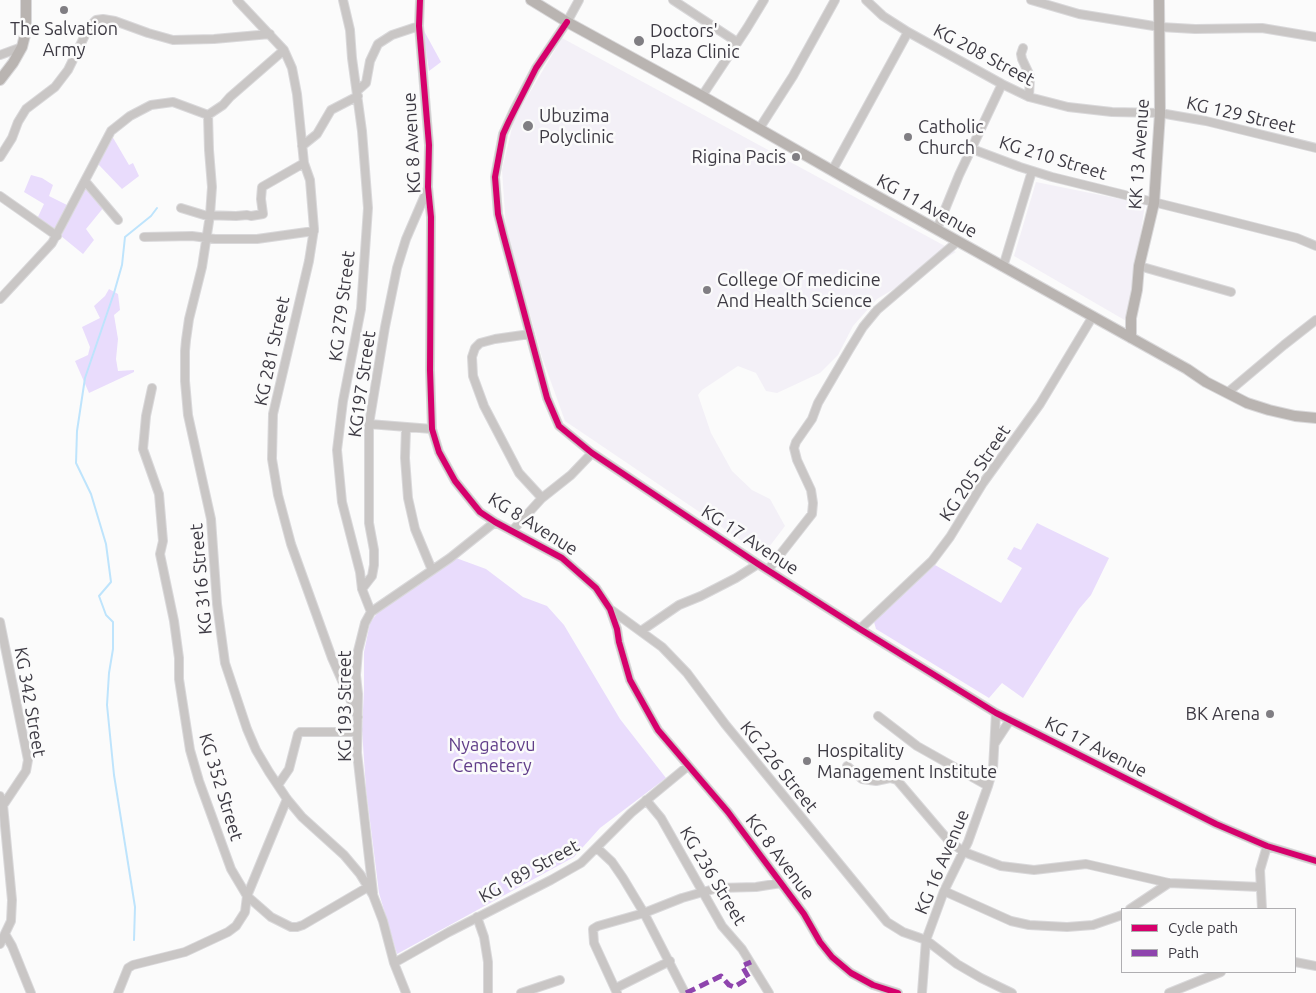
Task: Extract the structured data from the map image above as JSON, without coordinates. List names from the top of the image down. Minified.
{"streets":{"main road":["KK 13 Avenue","KG 11 Avenue"],"street":["KG 208 Street","KG 129 Street","KG 8 Avenue","KG 210 Street","KG 279 Street","KG 281 Street","KG197 Street","KG 205 Street","KG 17 Avenue","KG 316 Street","KG 342 Street","KG 193 Street","KG 226 Street","KG 352 Street","KG 16 Avenue","KG 189 Street","KG 236 Street"]},"crossings":[["KG 208 Street","KG 129 Street"],["KG 208 Street","KK 13 Avenue"],["KG 129 Street","KK 13 Avenue"],["KG 8 Avenue","KG197 Street"],["KG 8 Avenue","KG 226 Street"],["KG 8 Avenue","KG 189 Street"],["KK 13 Avenue","KG 210 Street"],["KK 13 Avenue","KG 11 Avenue"],["KG 11 Avenue","KG 205 Street"],["KG 11 Avenue","KG 17 Avenue"],["KG 279 Street","KG197 Street"],["KG 279 Street","KG 193 Street"],["KG 281 Street","KG 193 Street"],["KG 205 Street","KG 17 Avenue"],["KG 17 Avenue","KG 16 Avenue"],["KG 316 Street","KG 193 Street"],["KG 316 Street","KG 189 Street"],["KG 226 Street","KG 16 Avenue"],["KG 189 Street","KG 236 Street"]],"parks":["Nyagatovu Cemetery"],"places":["The Salvation Army","Doctors' Plaza Clinic","Ubuzima Polyclinic","Catholic Church","Rigina Pacis","College Of medicine And Health Science","BK Arena","Hospitality Management Institute"],"legend":["Cycle path","Path"]}
